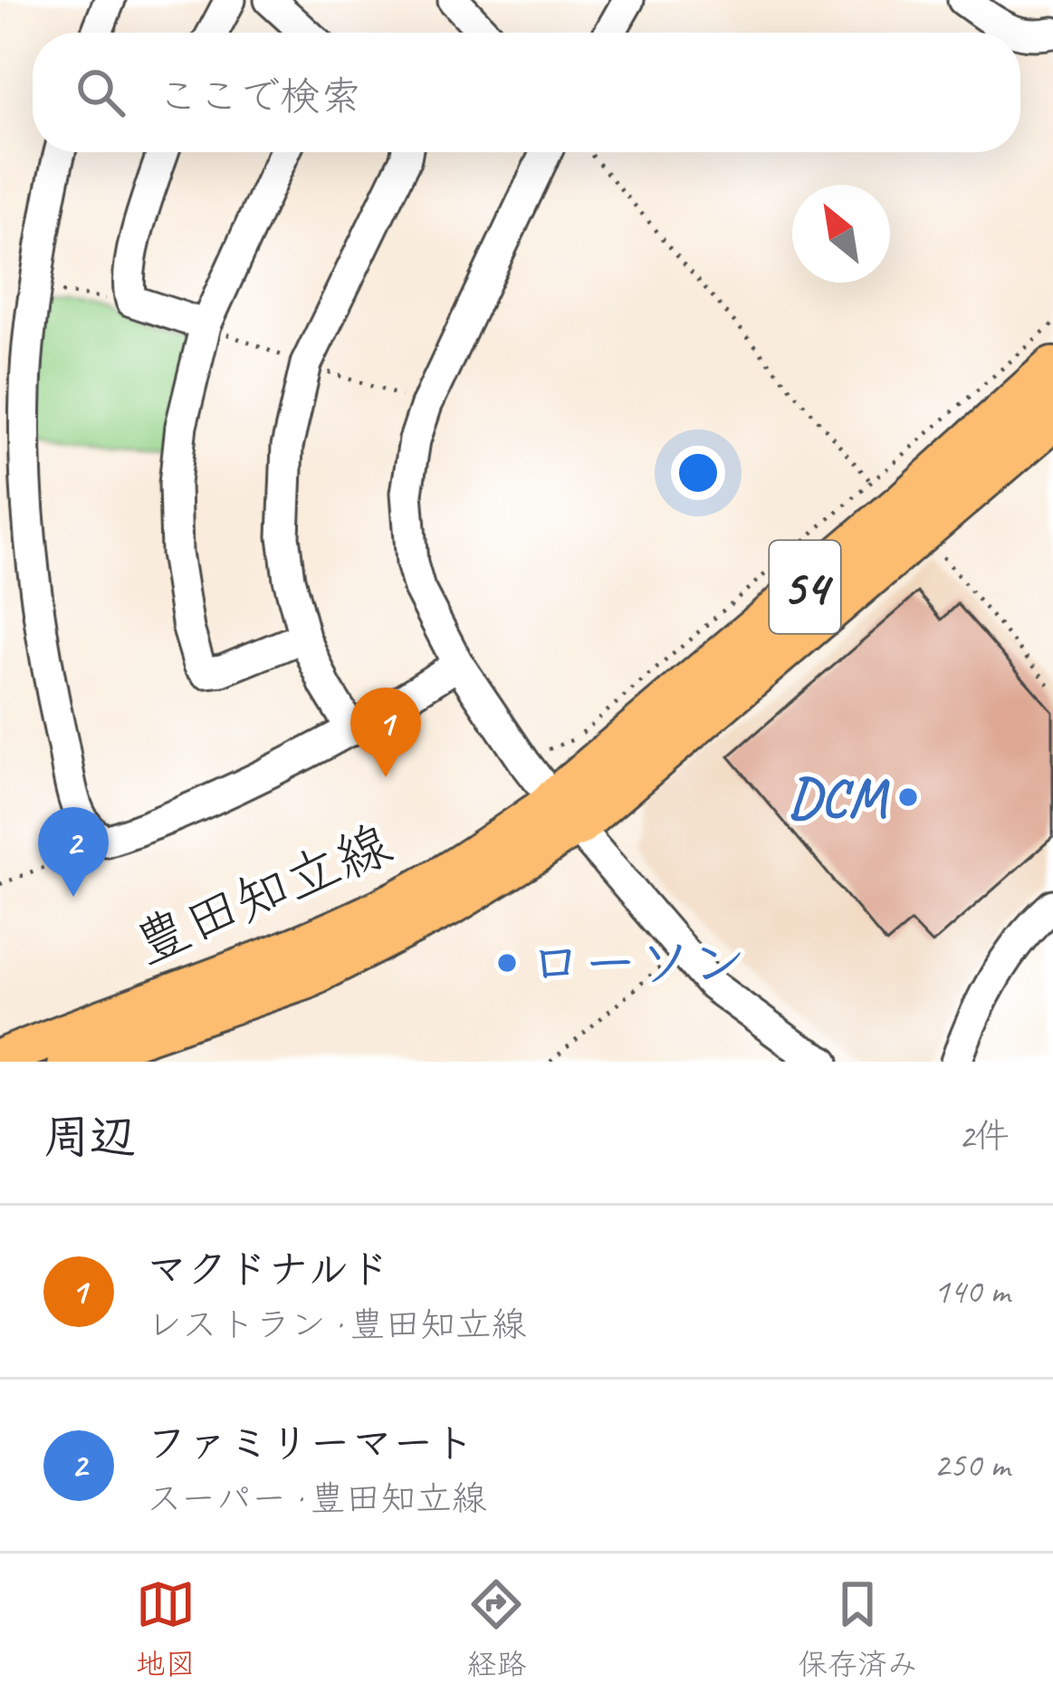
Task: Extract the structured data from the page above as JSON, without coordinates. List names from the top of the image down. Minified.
{"streets":{"highway":["54"],"main road":["豊田知立線"]},"crossings":[["54","豊田知立線"]],"places":["DCM","ローソン"],"north":"top left","page":{"search":"ここで検索","pins":["1","2"],"heading":["周辺","2件"],"list":[{"mark":"1","name":"マクドナルド","note":"レストラン · 豊田知立線","value":"140 m"},{"mark":"2","name":"ファミリーマート","note":"スーパー · 豊田知立線","value":"250 m"}],"nav":["地図","経路","保存済み"]}}
